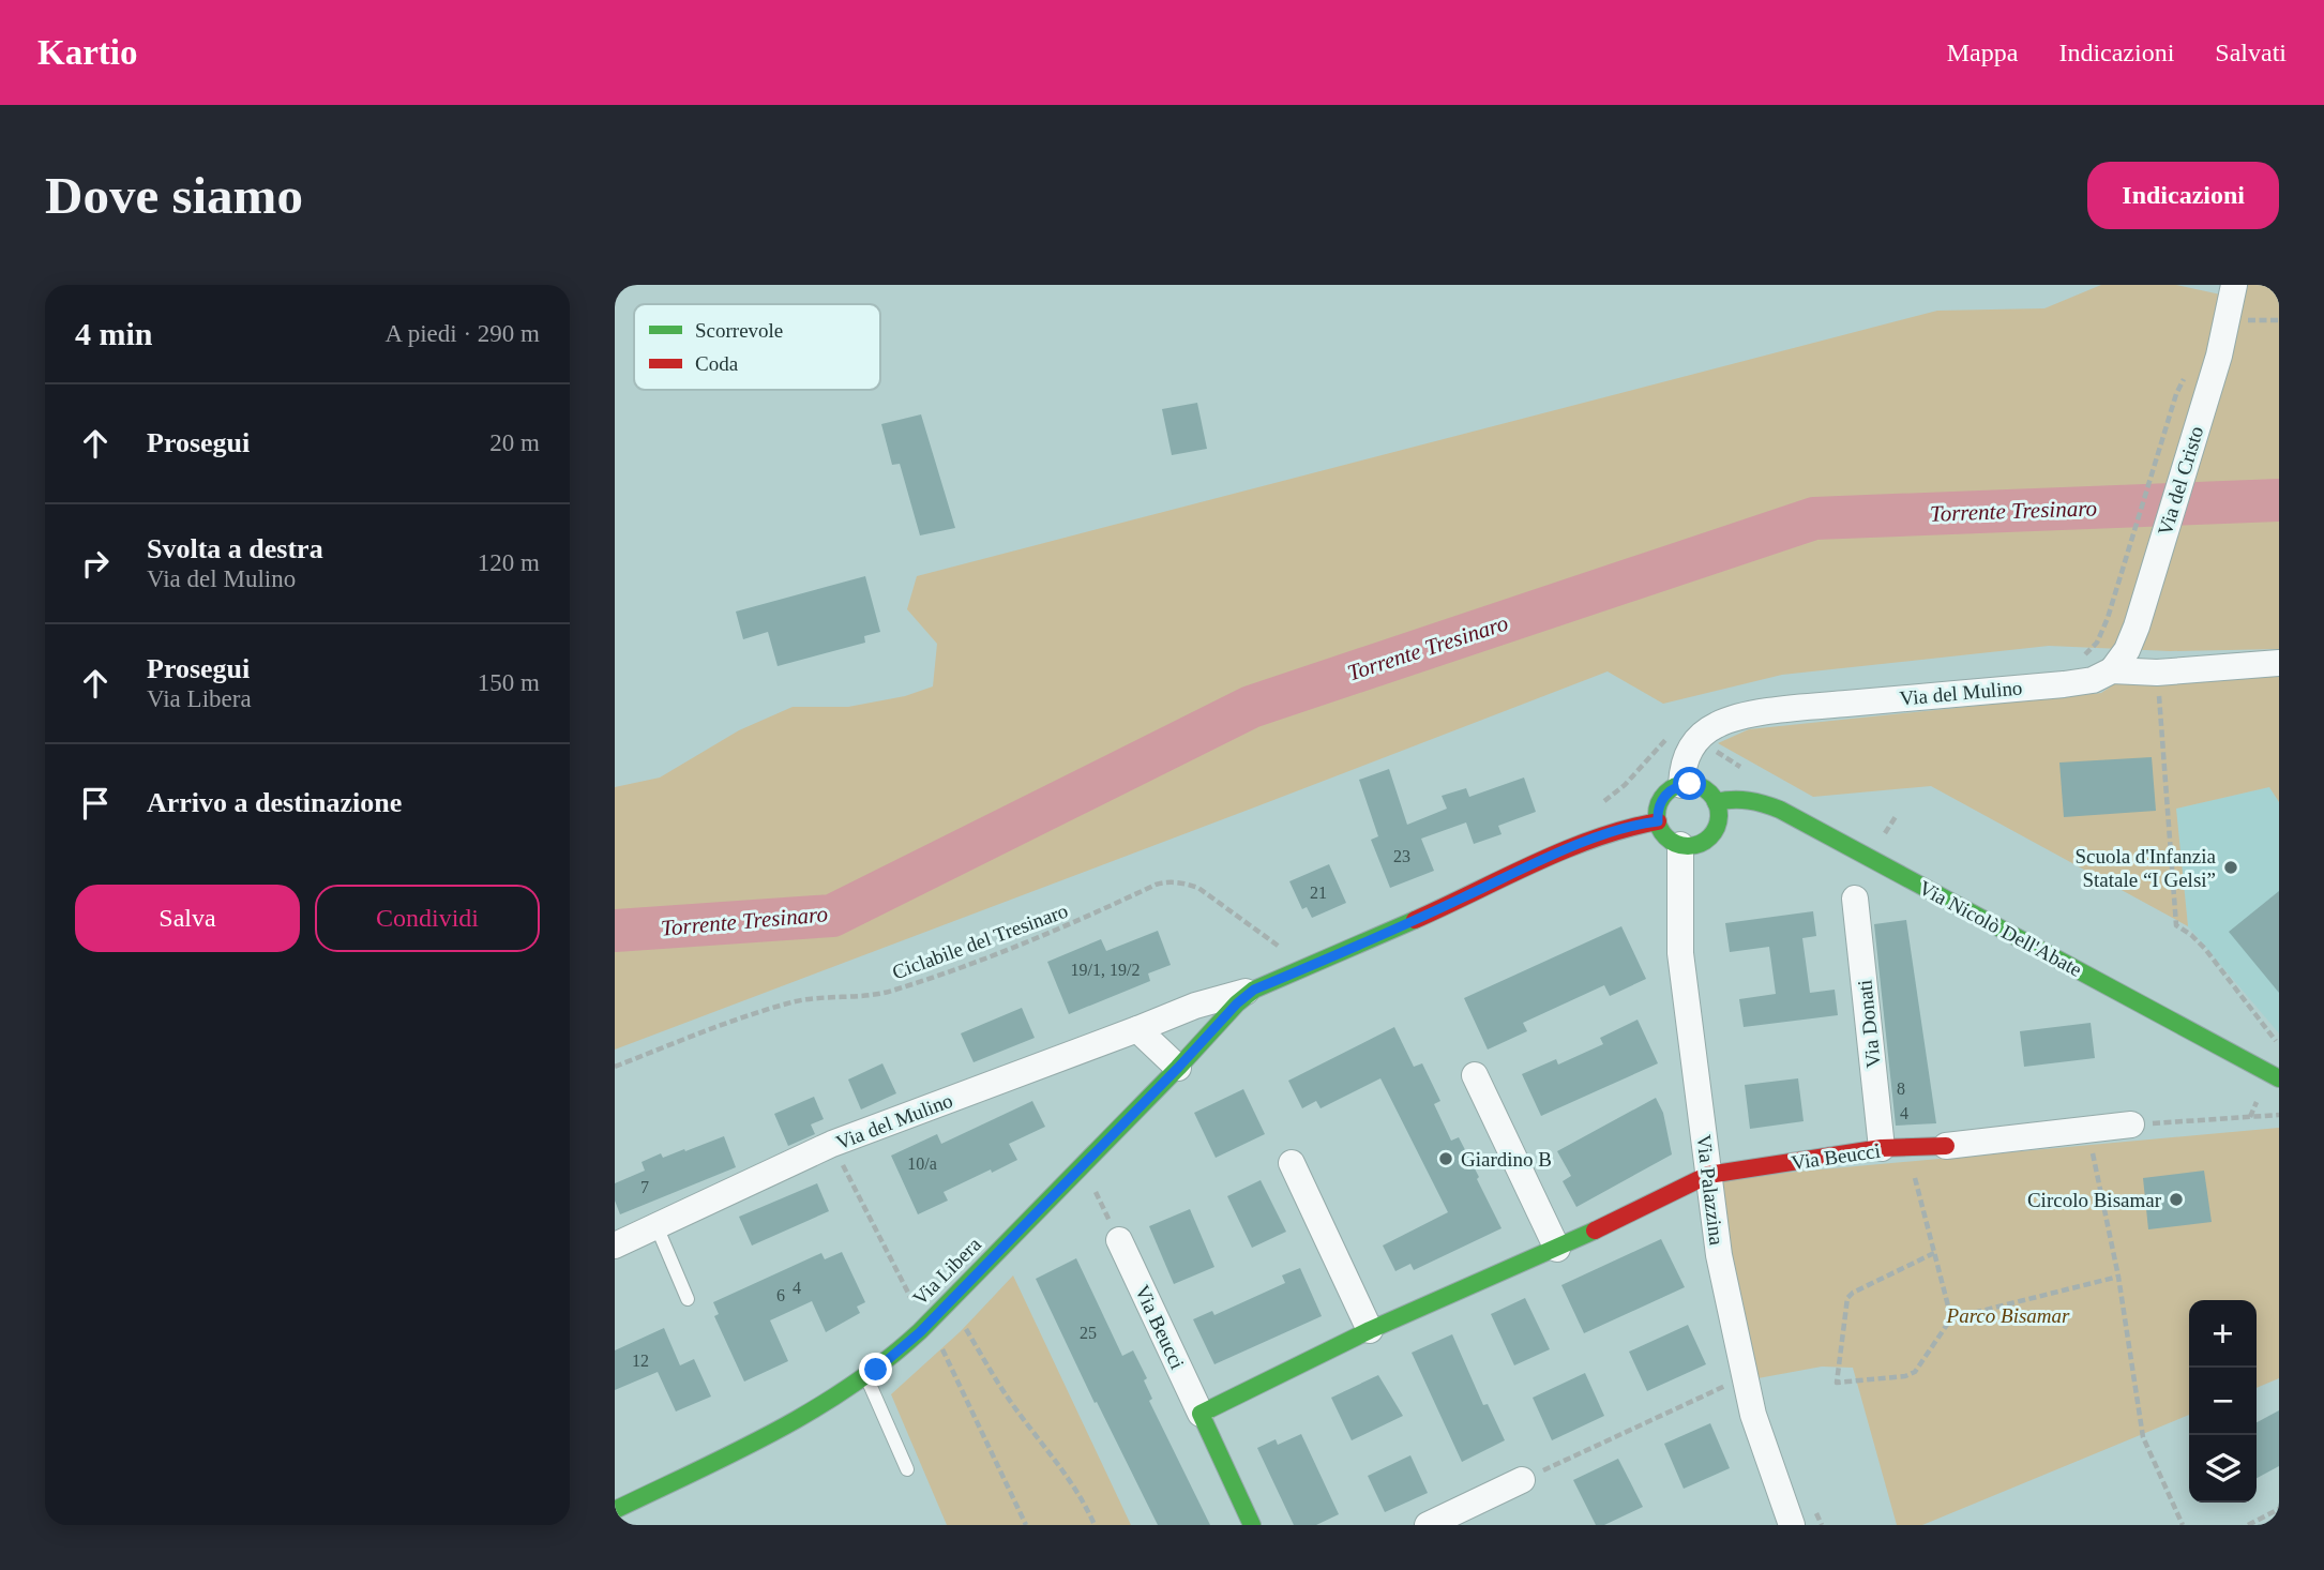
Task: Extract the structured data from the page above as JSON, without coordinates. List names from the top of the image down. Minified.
{"streets":{"street":["Via del Cristo","Via del Mulino","Via Nicolò Dell'Abate","Via Donati","Via Beucci","Via Palazzina","Via Libera"],"path":["Ciclabile del Tresinaro"]},"crossings":[["Via del Cristo","Via del Mulino"],["Via del Mulino","Via Nicolò Dell'Abate"],["Via del Mulino","Via Palazzina"],["Via del Mulino","Via Libera"],["Via Nicolò Dell'Abate","Via Palazzina"],["Via Donati","Via Beucci"],["Via Beucci","Via Palazzina"]],"water":["Torrente Tresinaro"],"parks":["Parco Bisamar"],"places":["Scuola d'Infanzia Statale “I Gelsi”","Giardino B","Circolo Bisamar"],"house_numbers":["23","21","19/1, 19/2","8","4","10/a","7","4","6","25","12"],"legend":["Scorrevole","Coda"],"page":{"header":"Kartio","nav":["Mappa","Indicazioni","Salvati"],"buttons":["Indicazioni",["Salva","Condividi"]],"title":"Dove siamo","heading":["4 min","A piedi · 290 m"],"list":[["Prosegui","20 m"],["Svolta a destra","Via del Mulino","120 m"],["Prosegui","Via Libera","150 m"],"Arrivo a destinazione"],"map_buttons":["+","−"]}}
